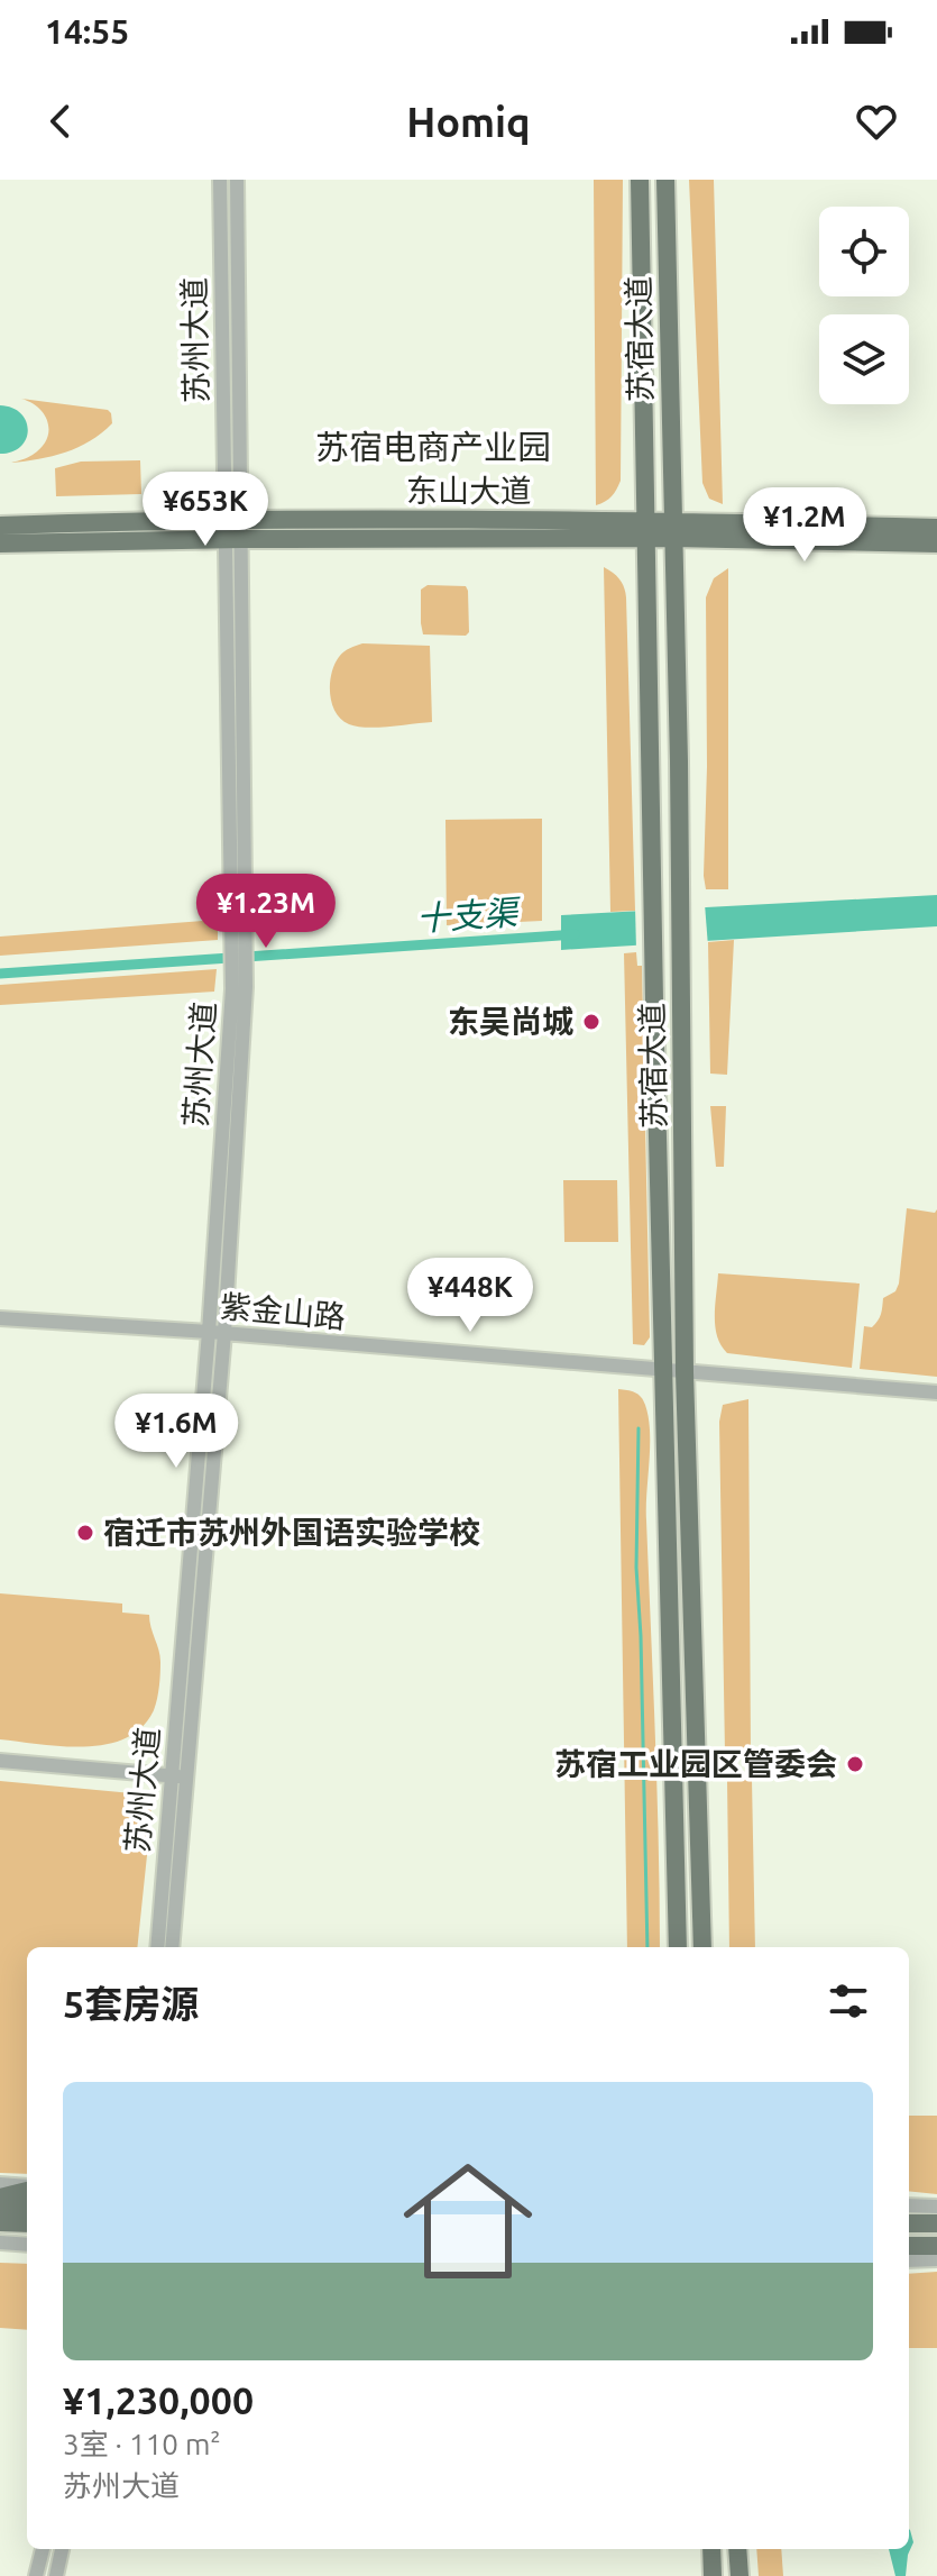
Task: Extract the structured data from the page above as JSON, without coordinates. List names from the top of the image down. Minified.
{"streets":{"main road":["苏宿大道","东山大道"],"street":["苏州大道","紫金山路"]},"crossings":[["苏宿大道","东山大道"],["苏宿大道","紫金山路"],["苏州大道","东山大道"],["苏州大道","紫金山路"]],"districts":["苏宿电商产业园"],"water":["十支渠"],"places":["东吴尚城","宿迁市苏州外国语实验学校","苏宿工业园区管委会"],"page":{"status":"14:55","header":"Homiq","price":["¥653K","¥1.2M","¥1.23M","¥448K","¥1.6M"],"heading":"5套房源","list":[{"name":"¥1,230,000","note":"3室 · 110 m² · 苏州大道"}]}}
